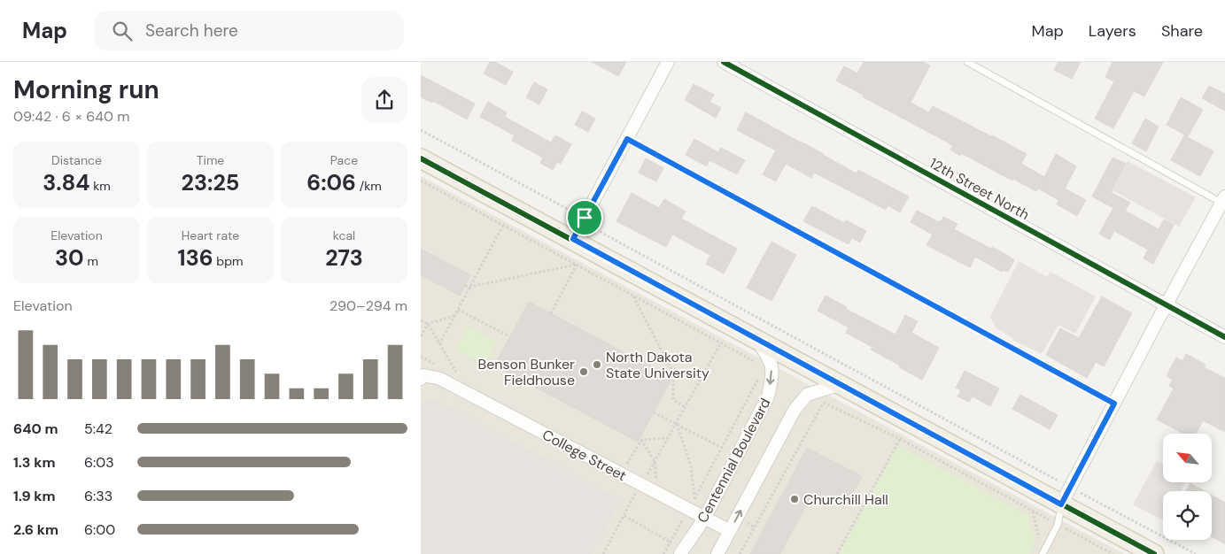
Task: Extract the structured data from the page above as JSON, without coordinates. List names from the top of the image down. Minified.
{"streets":{"street":["12th Street North","College Street","Centennial Boulevard"]},"crossings":[["College Street","Centennial Boulevard"]],"one_way":["Centennial Boulevard"],"places":["North Dakota State University","Benson Bunker Fieldhouse","Churchill Hall"],"north":"top left","page":{"header":"Map","search":"Search here","nav":["Map","Layers","Share"],"heading":["Morning run","09:42 · 6 × 640 m"],"stats":[["Distance","3.84 km"],["Time","23:25"],["Pace","6:06 /km"],["Elevation","30 m"],["Heart rate","136 bpm"],["kcal","273"]],"chart":["Elevation","290–294 m"],"list":[{"name":"640 m","note":"5:42"},{"name":"1.3 km","note":"6:03"},{"name":"1.9 km","note":"6:33"},{"name":"2.6 km","note":"6:00"}]}}
